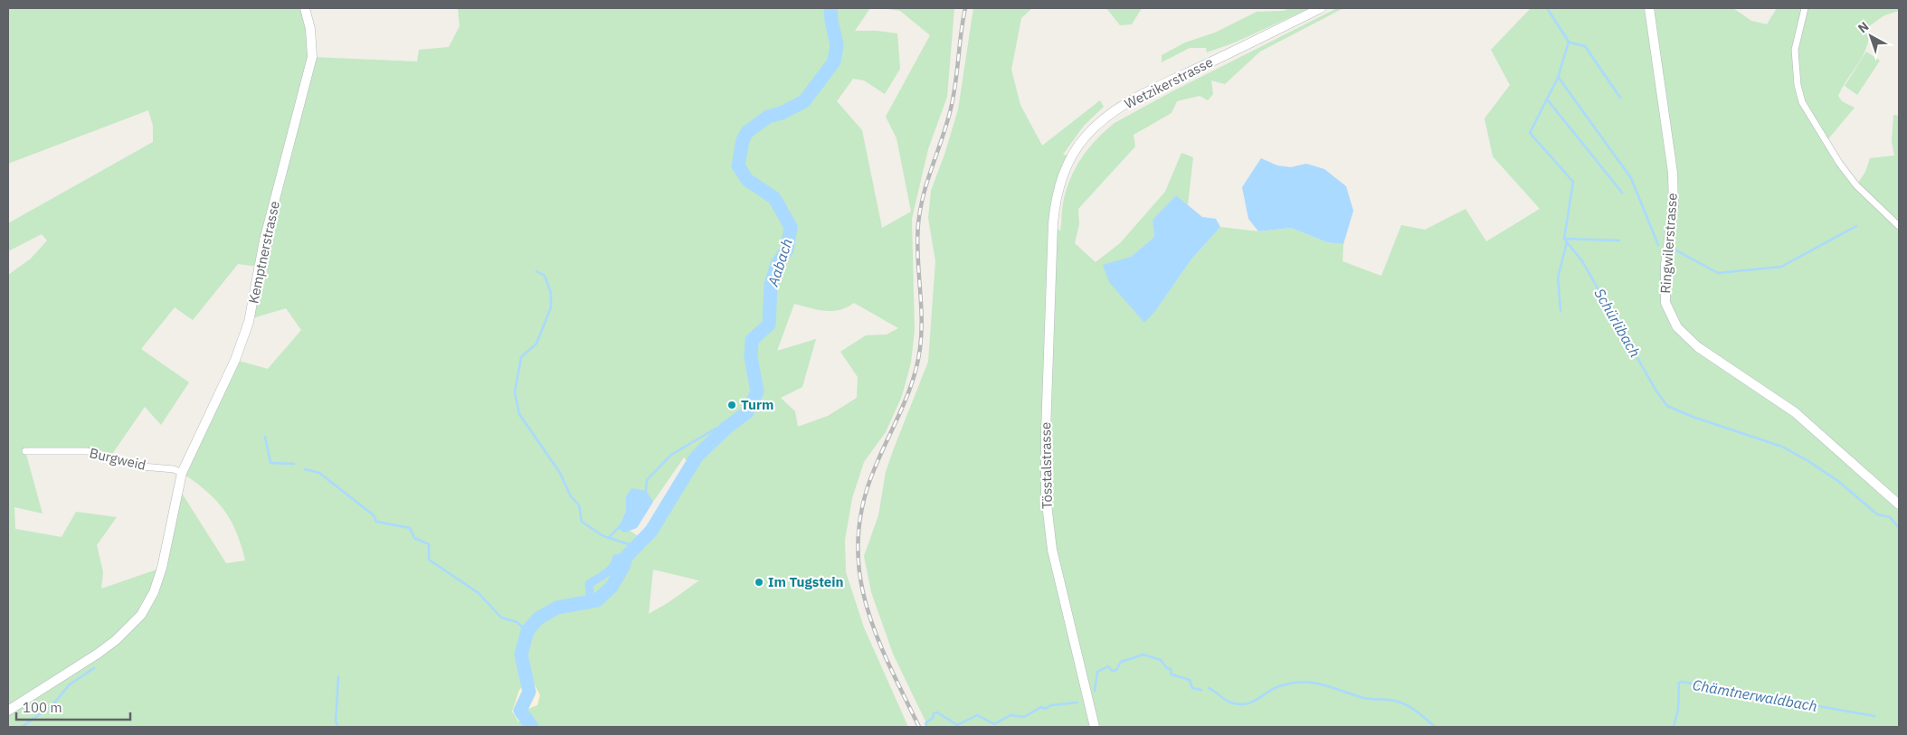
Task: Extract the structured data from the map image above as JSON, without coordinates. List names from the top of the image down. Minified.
{"streets":{"street":["Wetzikerstrasse","Ringwilerstrasse","Kemptnerstrasse","Burgweid","Tösstalstrasse"]},"crossings":[["Wetzikerstrasse","Tösstalstrasse"],["Kemptnerstrasse","Burgweid"]],"water":["Aabach","Schürlibach","Chämtnerwaldbach"],"places":["Turm","Im Tugstein"],"scale_bar":"100 m","north":"top left"}
